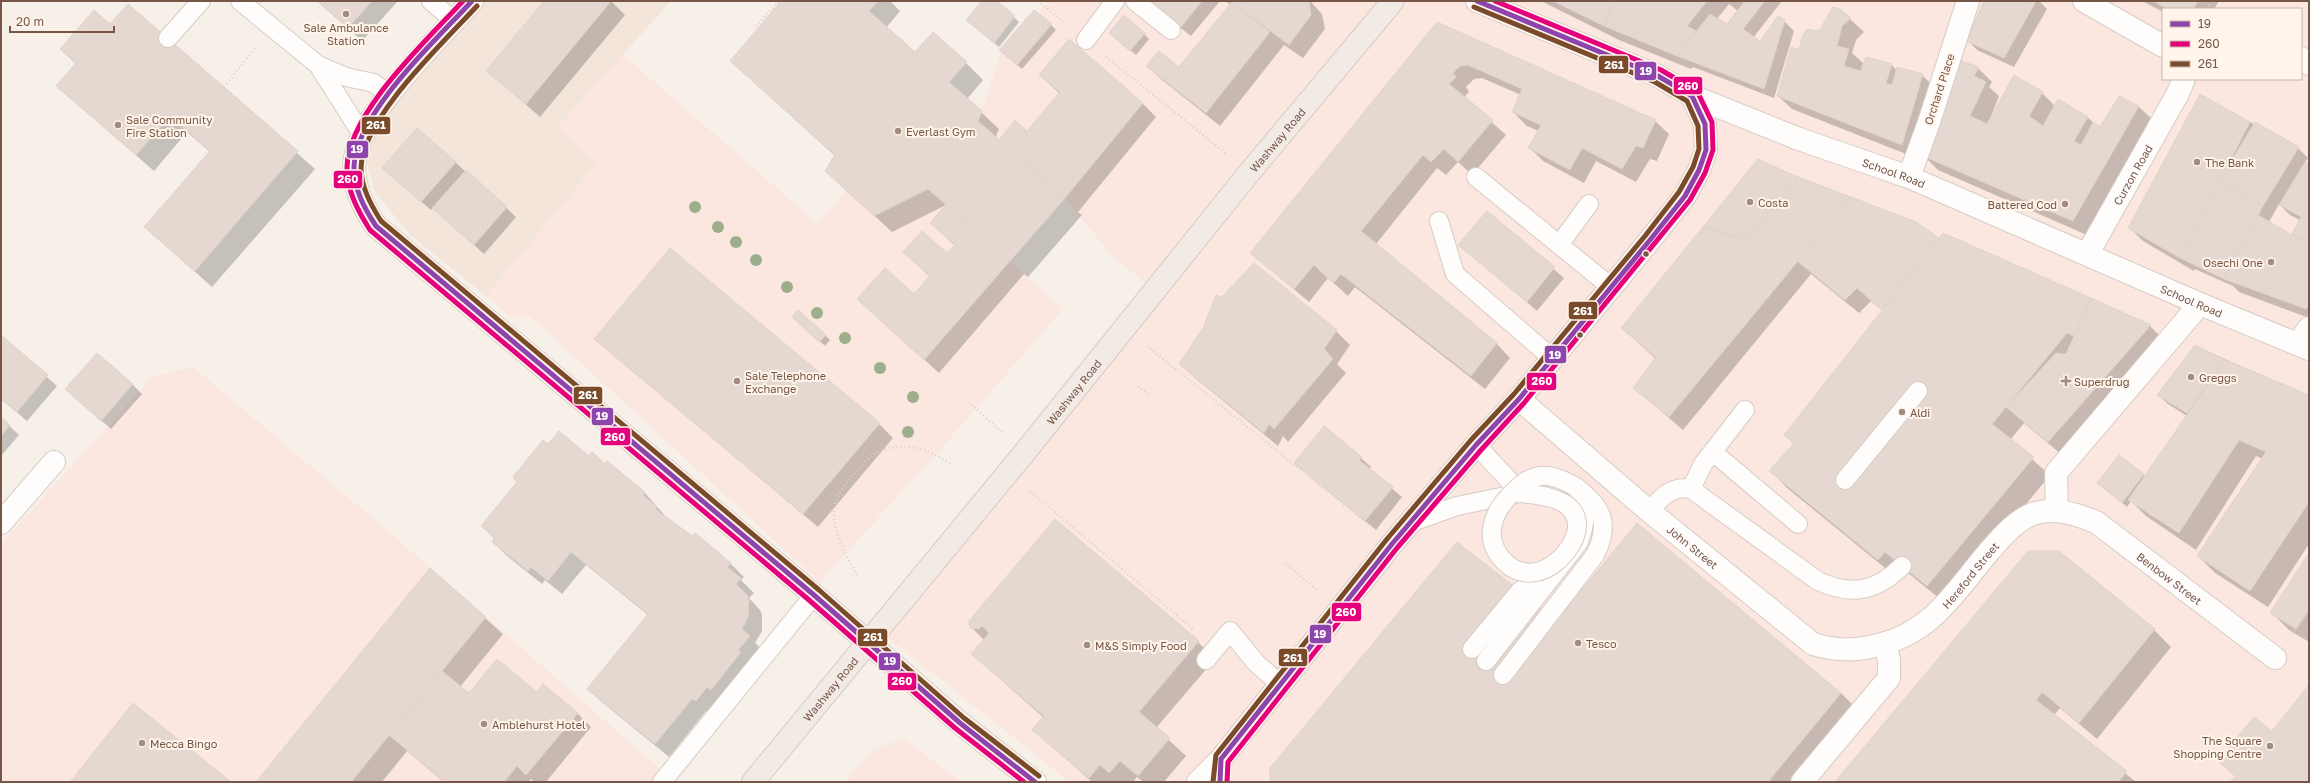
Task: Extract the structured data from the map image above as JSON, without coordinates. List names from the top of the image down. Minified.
{"streets":{"highway":["Washway Road"],"street":["Orchard Place","School Road","Curzon Road","John Street","Hereford Street","Benbow Street"]},"crossings":[["Orchard Place","School Road"],["School Road","Curzon Road"],["John Street","Hereford Street"],["Hereford Street","Benbow Street"]],"places":{"other":["Sale Ambulance Station","Sale Community Fire Station","Everlast Gym","The Bank","Costa","Battered Cod","Osechi One","Greggs","Sale Telephone Exchange","Aldi","Tesco","M&S Simply Food","Amblehurst Hotel","Mecca Bingo","The Square Shopping Centre"],"health":["Superdrug"]},"lines":["transit line 19","transit line 260","transit line 261"],"legend":["19","260","261"],"scale_bar":"20 m"}
